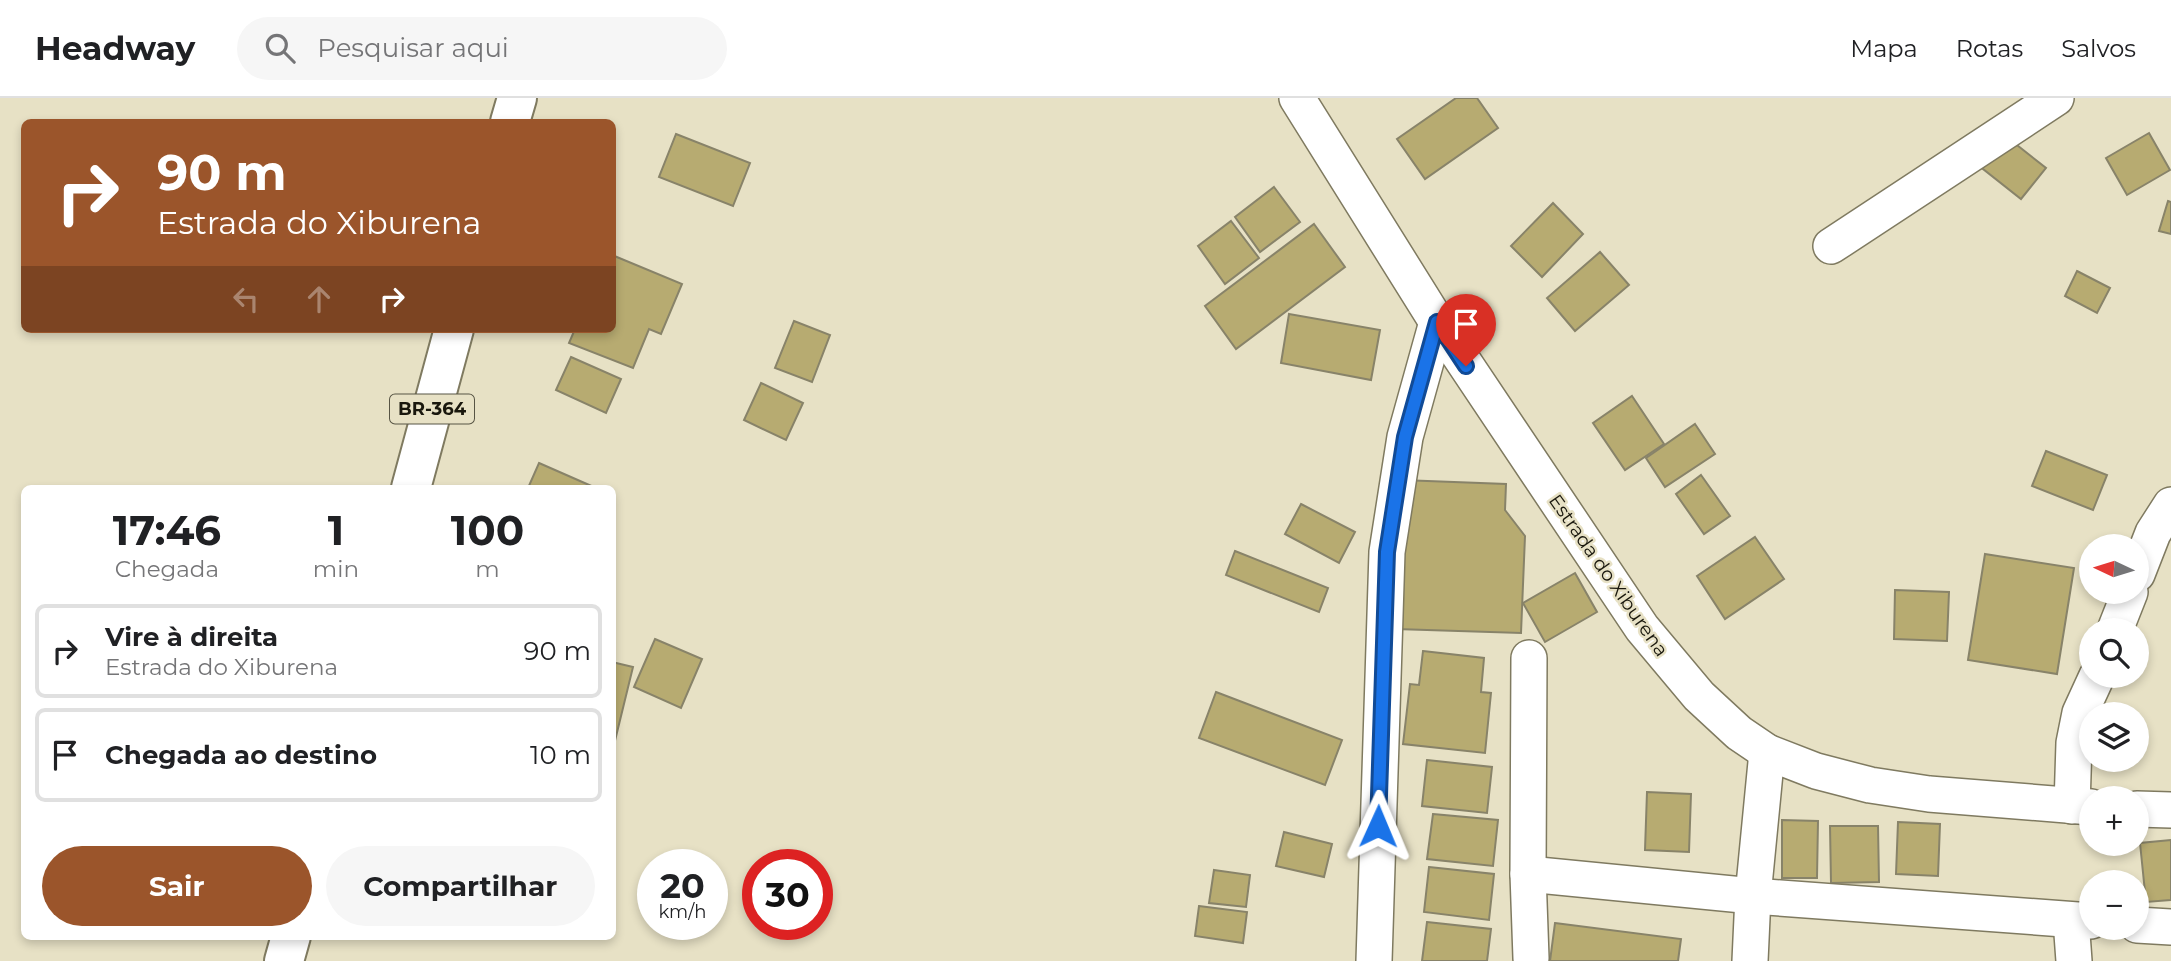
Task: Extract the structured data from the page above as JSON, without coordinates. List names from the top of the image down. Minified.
{"streets":{"main road":["BR-364"],"street":["Estrada do Xiburena"]},"north":"left","page":{"header":"Headway","search":"Pesquisar aqui","nav":["Mapa","Rotas","Salvos"],"turn":["90 m","Estrada do Xiburena"],"eta":["17:46","Chegada","1","min","100","m"],"map_buttons":["+","−"],"list":[{"name":"Vire à direita","note":"Estrada do Xiburena","value":"90 m"},{"name":"Chegada ao destino","value":"10 m"}],"buttons":["Sair","Compartilhar"],"speed":"20 km/h","limit":"30"}}
